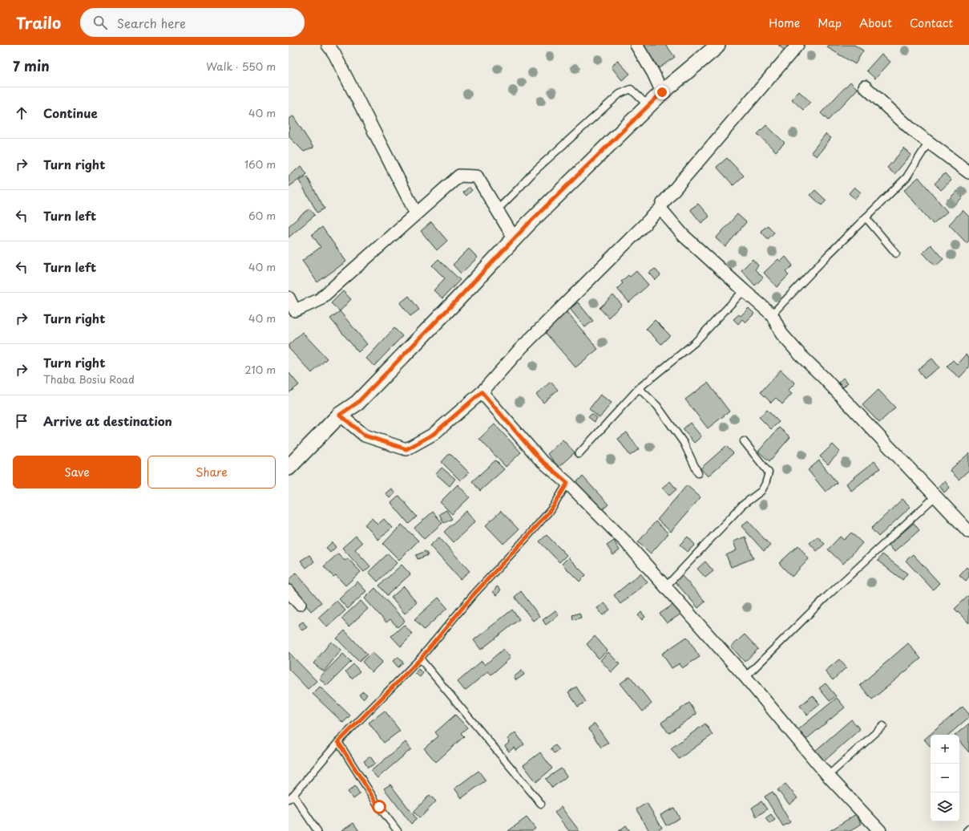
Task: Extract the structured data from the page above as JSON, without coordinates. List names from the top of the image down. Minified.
{"page":{"header":"Trailo","search":"Search here","nav":["Home","Map","About","Contact"],"heading":["7 min","Walk · 550 m"],"list":[["Continue","40 m"],["Turn right","160 m"],["Turn left","60 m"],["Turn left","40 m"],["Turn right","40 m"],["Turn right","Thaba Bosiu Road","210 m"],"Arrive at destination"],"buttons":["Save","Share"],"map_buttons":["+","−"]}}
